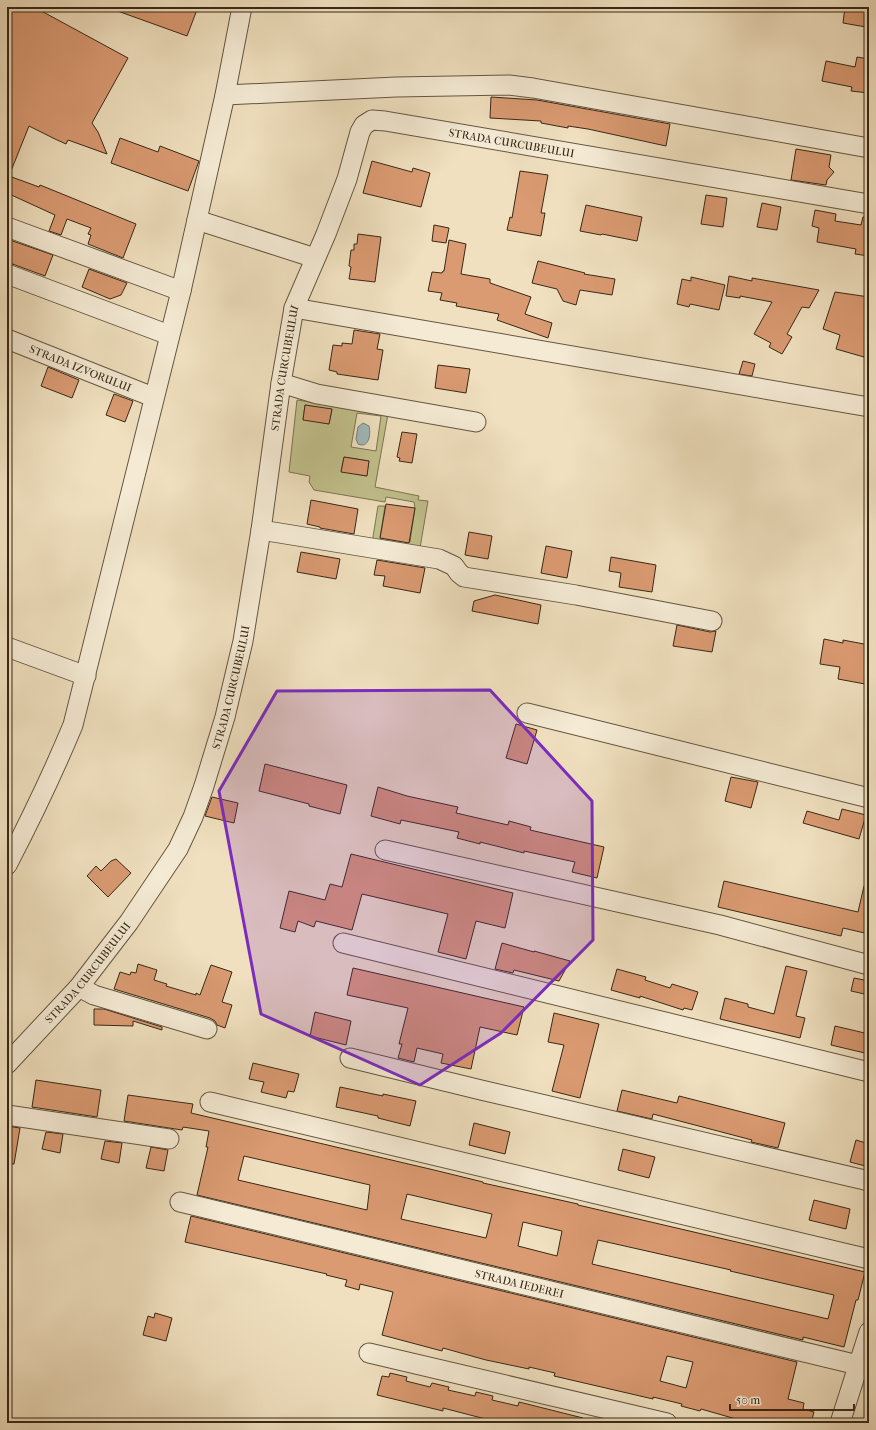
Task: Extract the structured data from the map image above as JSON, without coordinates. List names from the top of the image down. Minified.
{"streets":{"street":["STRADA CURCUBEULUI","STRADA IZVORULUI","STRADA IEDEREI"]},"scale_bar":"50 m"}
